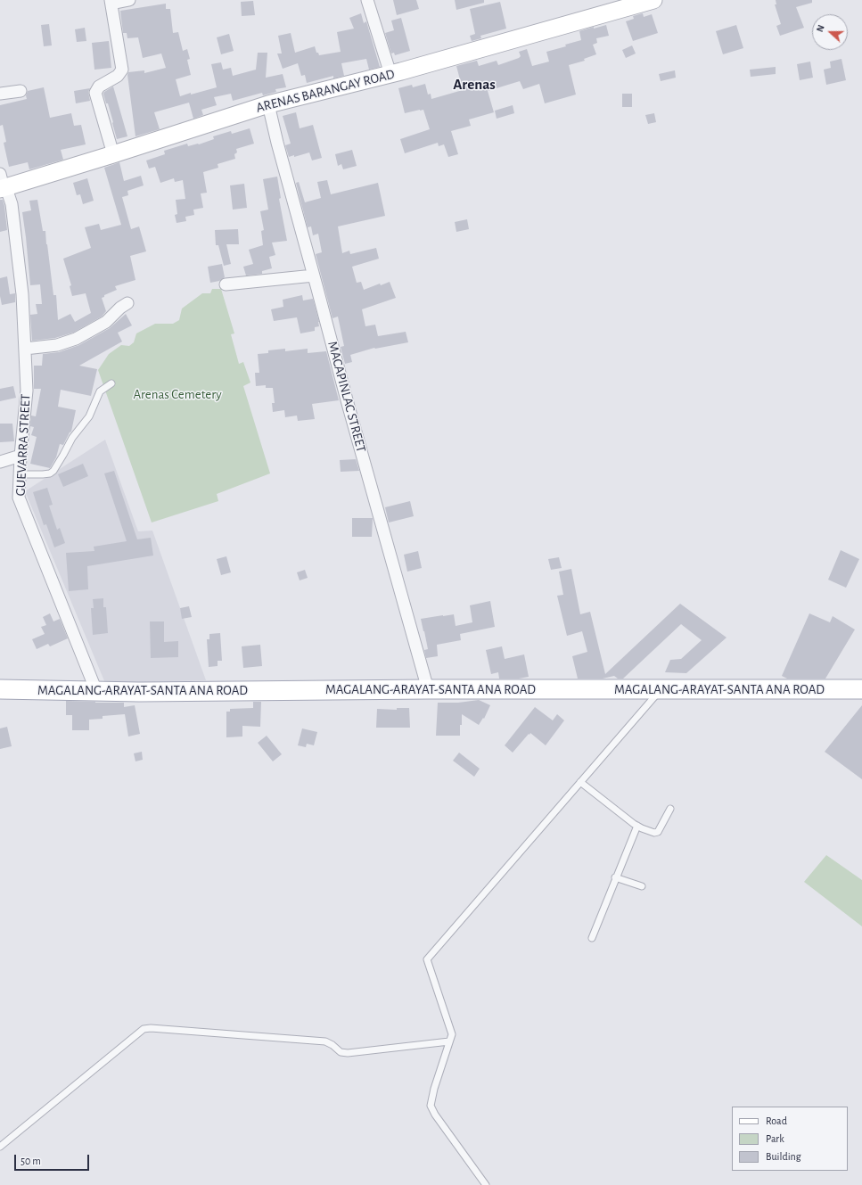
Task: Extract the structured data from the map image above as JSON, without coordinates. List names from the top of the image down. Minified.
{"streets":{"main road":["MAGALANG-ARAYAT-SANTA ANA ROAD"],"street":["ARENAS BARANGAY ROAD","MACAPINLAC STREET","GUEVARRA STREET"]},"crossings":[["ARENAS BARANGAY ROAD","MACAPINLAC STREET"],["ARENAS BARANGAY ROAD","GUEVARRA STREET"],["MACAPINLAC STREET","MAGALANG-ARAYAT-SANTA ANA ROAD"],["GUEVARRA STREET","MAGALANG-ARAYAT-SANTA ANA ROAD"]],"districts":["Arenas"],"parks":["Arenas Cemetery"],"legend":["Road","Park","Building"],"scale_bar":"50 m","north":"left"}
